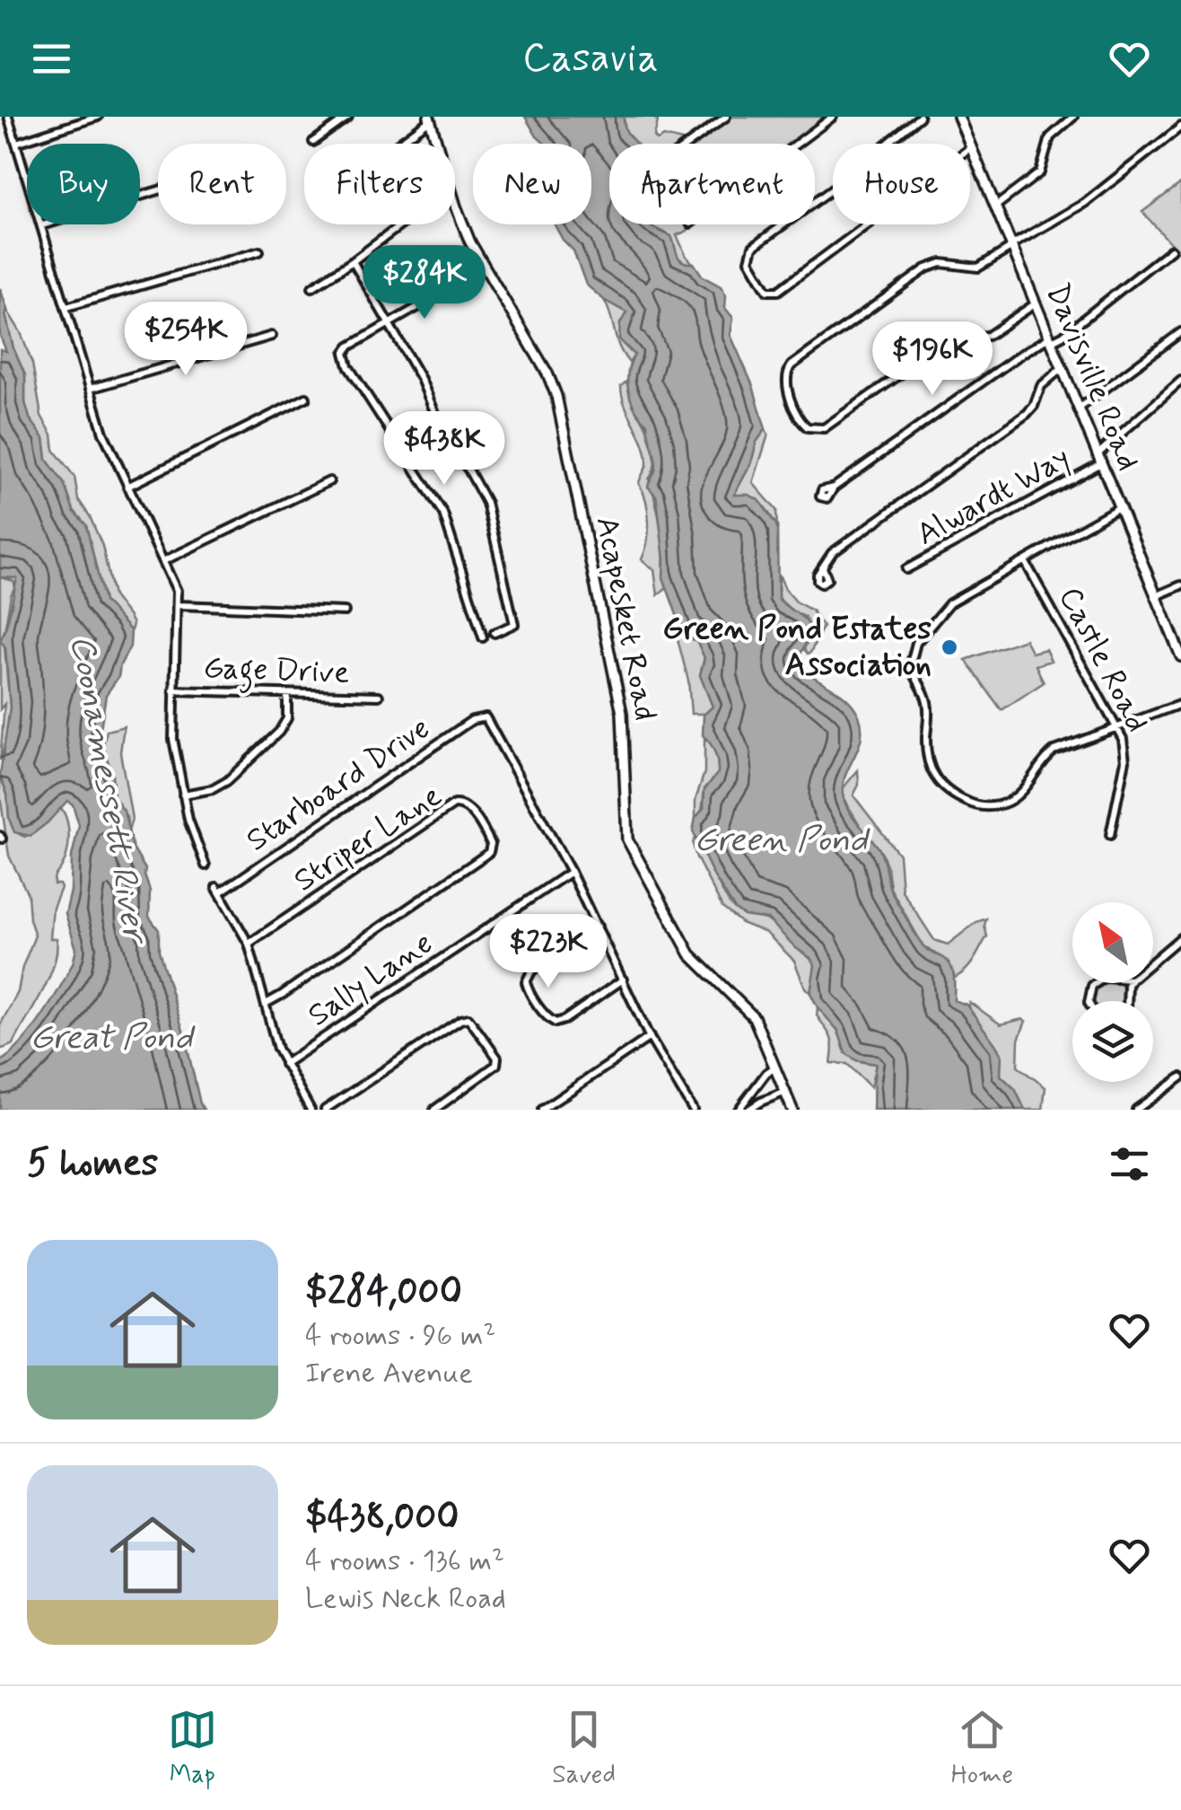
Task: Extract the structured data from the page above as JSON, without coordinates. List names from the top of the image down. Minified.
{"streets":{"main road":["Davisville Road","Acapesket Road"],"street":["Alwardt Way","Castle Road","Gage Drive","Starboard Drive","Striper Lane","Sally Lane"]},"crossings":[["Davisville Road","Alwardt Way"],["Starboard Drive","Striper Lane"],["Starboard Drive","Sally Lane"]],"water":["Coonamessett River","Green Pond","Great Pond"],"places":["Green Pond Estates Association"],"north":"top left","page":{"header":"Casavia","chip":["Buy","Rent","Filters","New","Apartment","House"],"price":["$284K","$254K","$196K","$438K","$223K"],"heading":"5 homes","list":[{"name":"$284,000","note":"4 rooms · 96 m² · Irene Avenue"},{"name":"$438,000","note":"4 rooms · 136 m² · Lewis Neck Road"}],"tabs":["Map","Saved","Home"]}}
